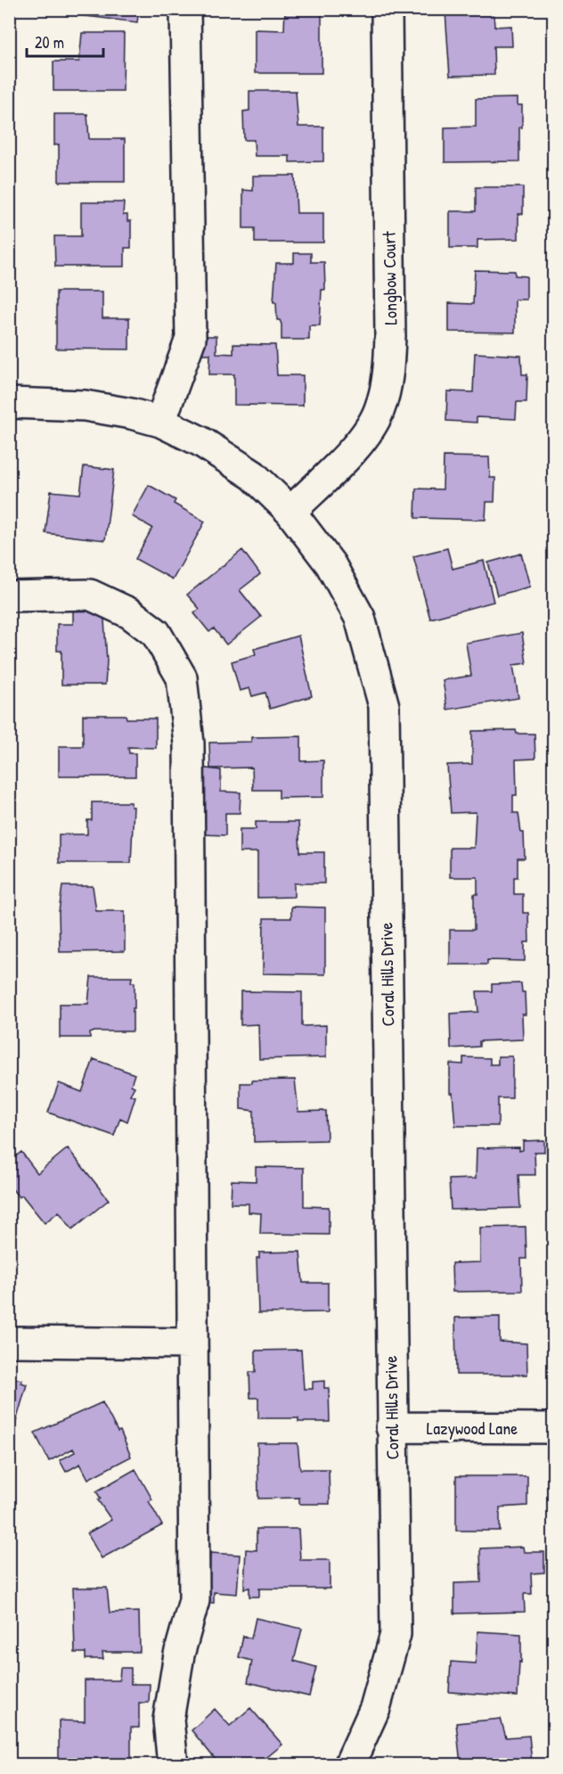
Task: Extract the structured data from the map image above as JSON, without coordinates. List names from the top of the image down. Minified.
{"streets":{"street":["Longbow Court","Coral Hills Drive","Lazywood Lane"]},"crossings":[["Longbow Court","Coral Hills Drive"],["Coral Hills Drive","Lazywood Lane"]],"scale_bar":"20 m"}
